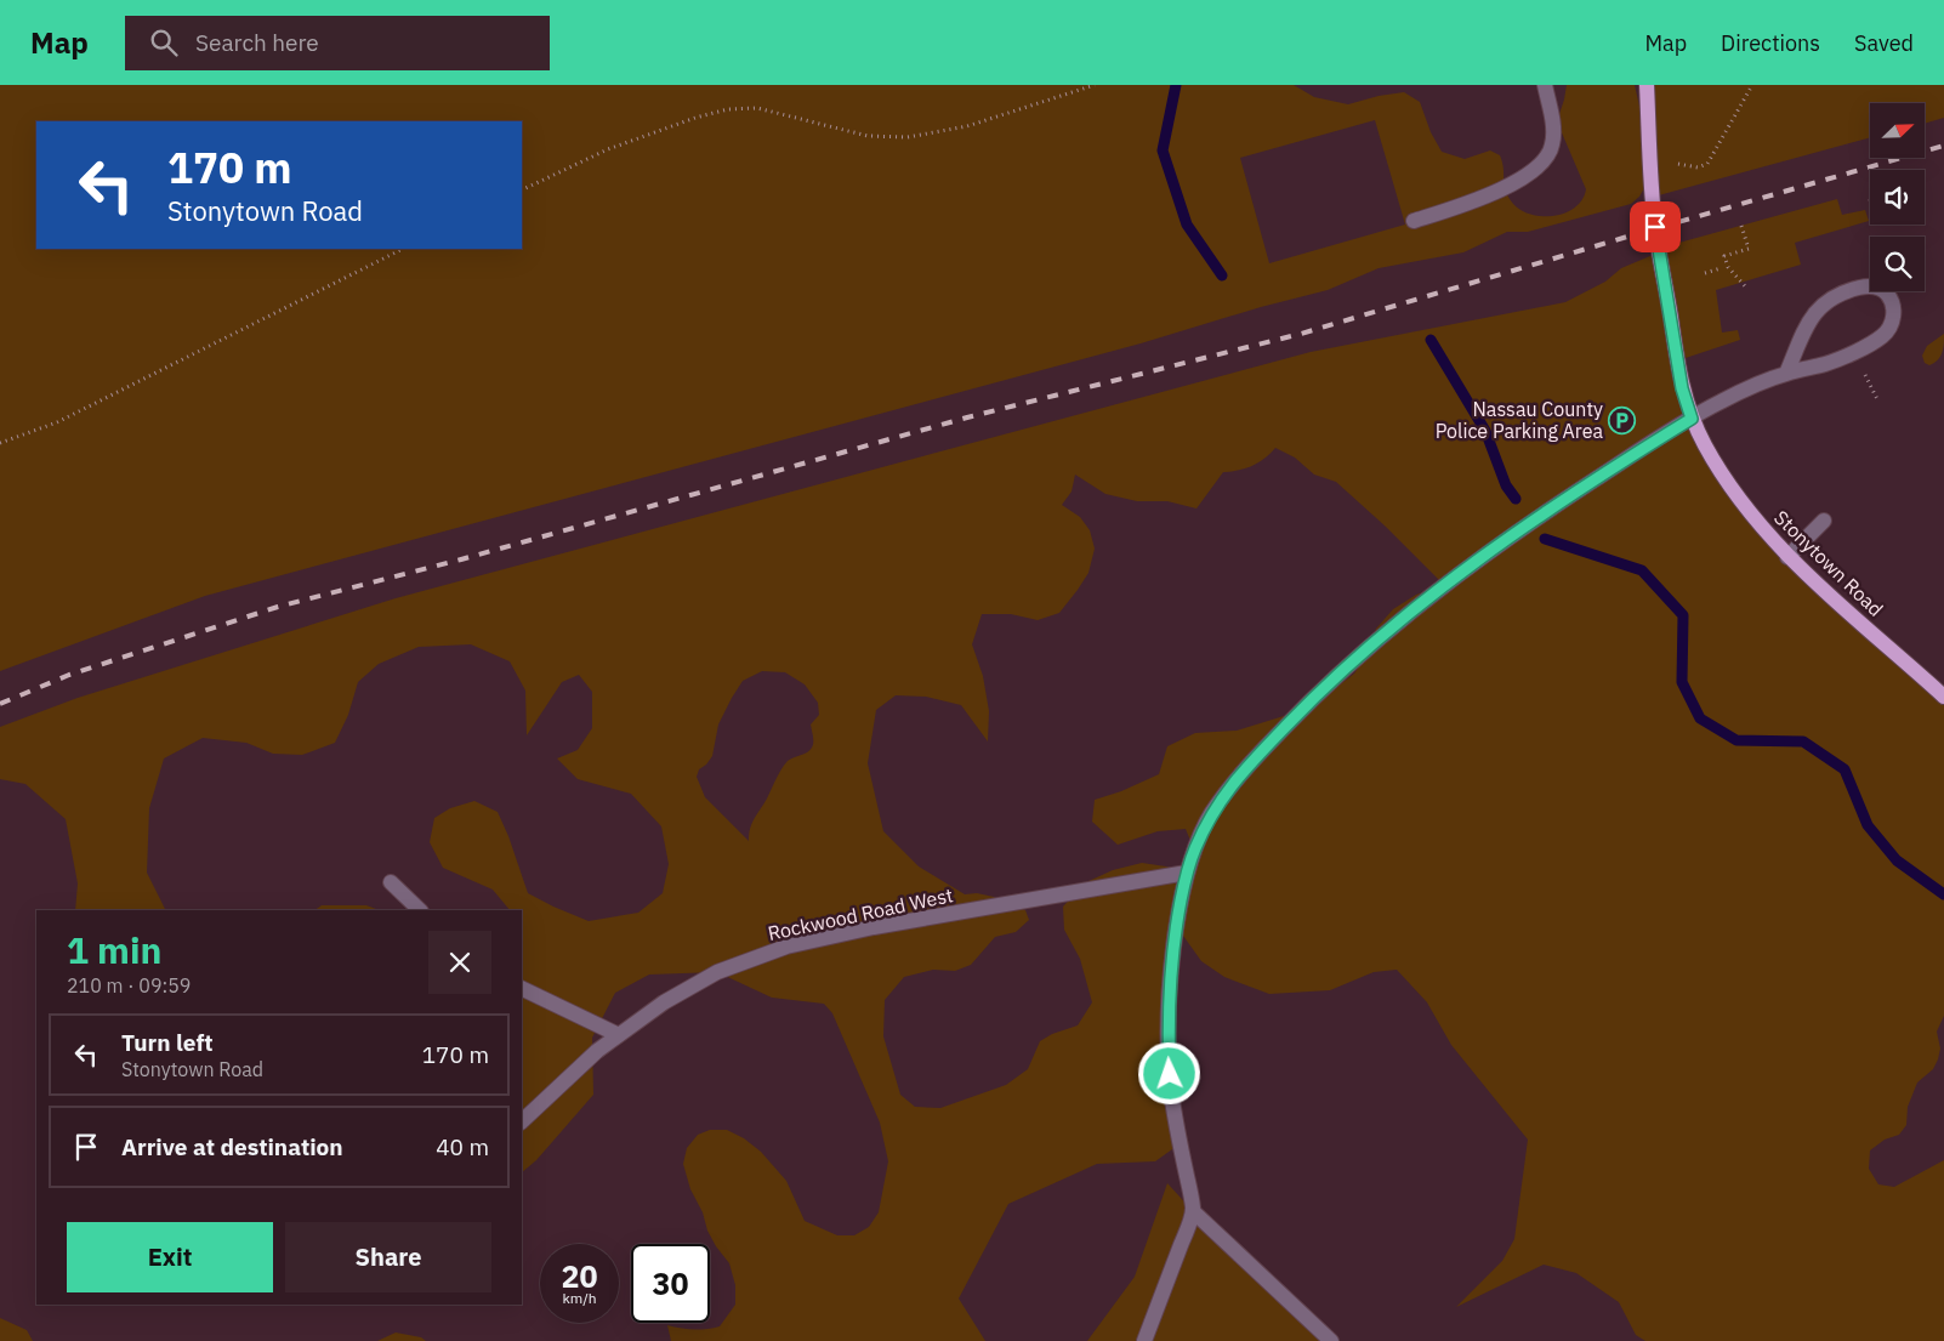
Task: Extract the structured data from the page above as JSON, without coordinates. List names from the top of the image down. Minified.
{"streets":{"main road":["Stonytown Road"],"street":["Rockwood Road West"]},"places":{"parking":["Nassau County Police Parking Area"]},"north":"top right","page":{"header":"Map","search":"Search here","nav":["Map","Directions","Saved"],"turn":["170 m","Stonytown Road"],"heading":["1 min","210 m · 09:59"],"list":[{"name":"Turn left","note":"Stonytown Road","value":"170 m"},{"name":"Arrive at destination","value":"40 m"}],"buttons":["Exit","Share"],"speed":"20 km/h","limit":"30"}}
